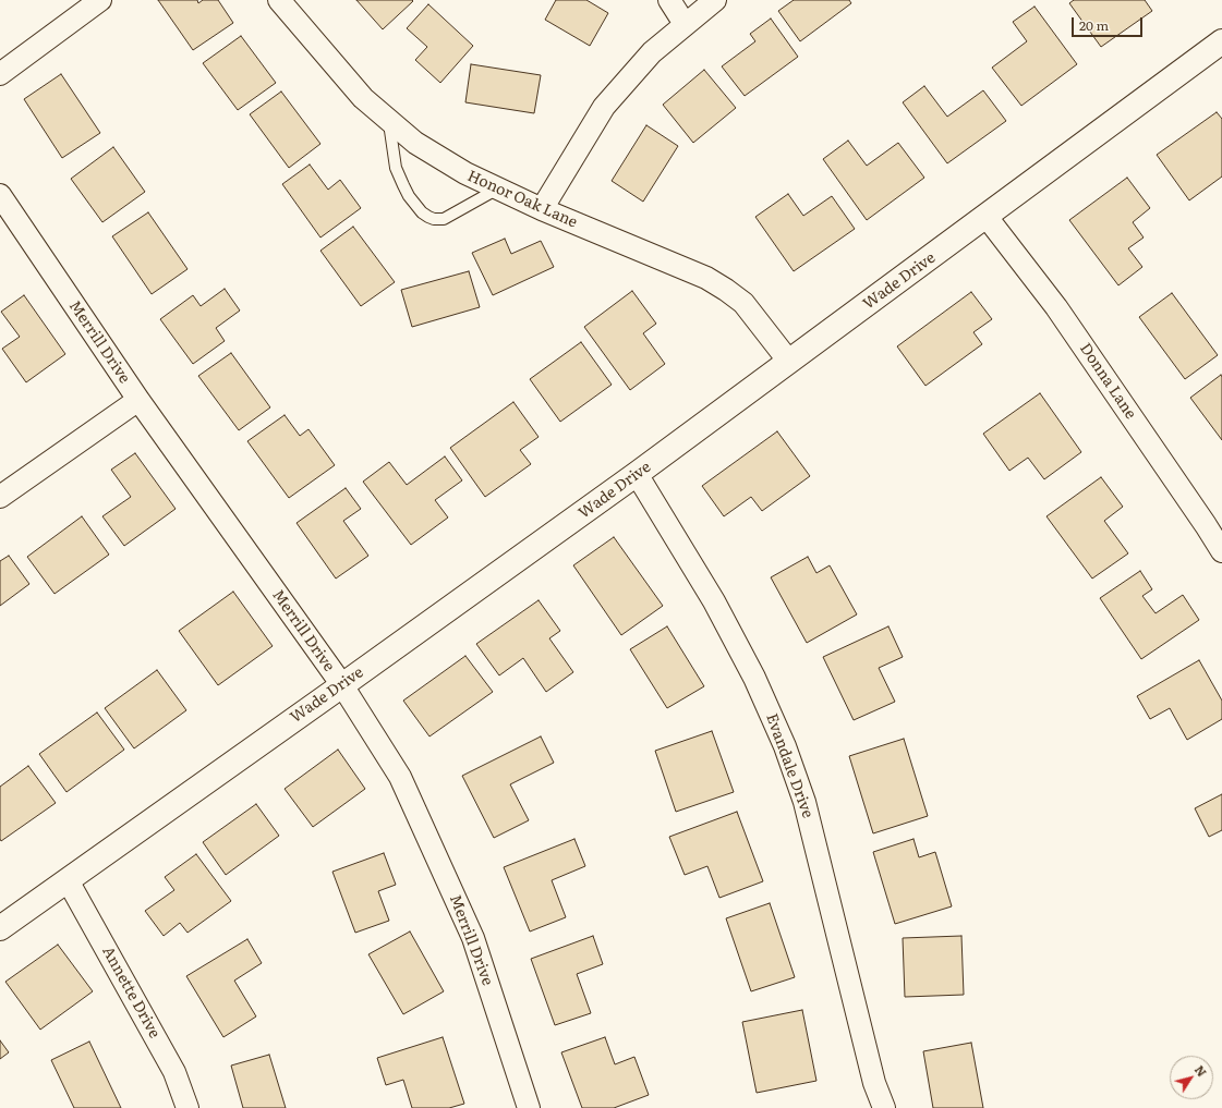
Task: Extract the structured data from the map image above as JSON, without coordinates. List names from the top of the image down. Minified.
{"streets":{"street":["Honor Oak Lane","Wade Drive","Merrill Drive","Donna Lane","Evandale Drive","Annette Drive"]},"crossings":[["Honor Oak Lane","Wade Drive"],["Wade Drive","Merrill Drive"],["Wade Drive","Donna Lane"],["Wade Drive","Evandale Drive"],["Wade Drive","Annette Drive"]],"scale_bar":"20 m","north":"top right"}
